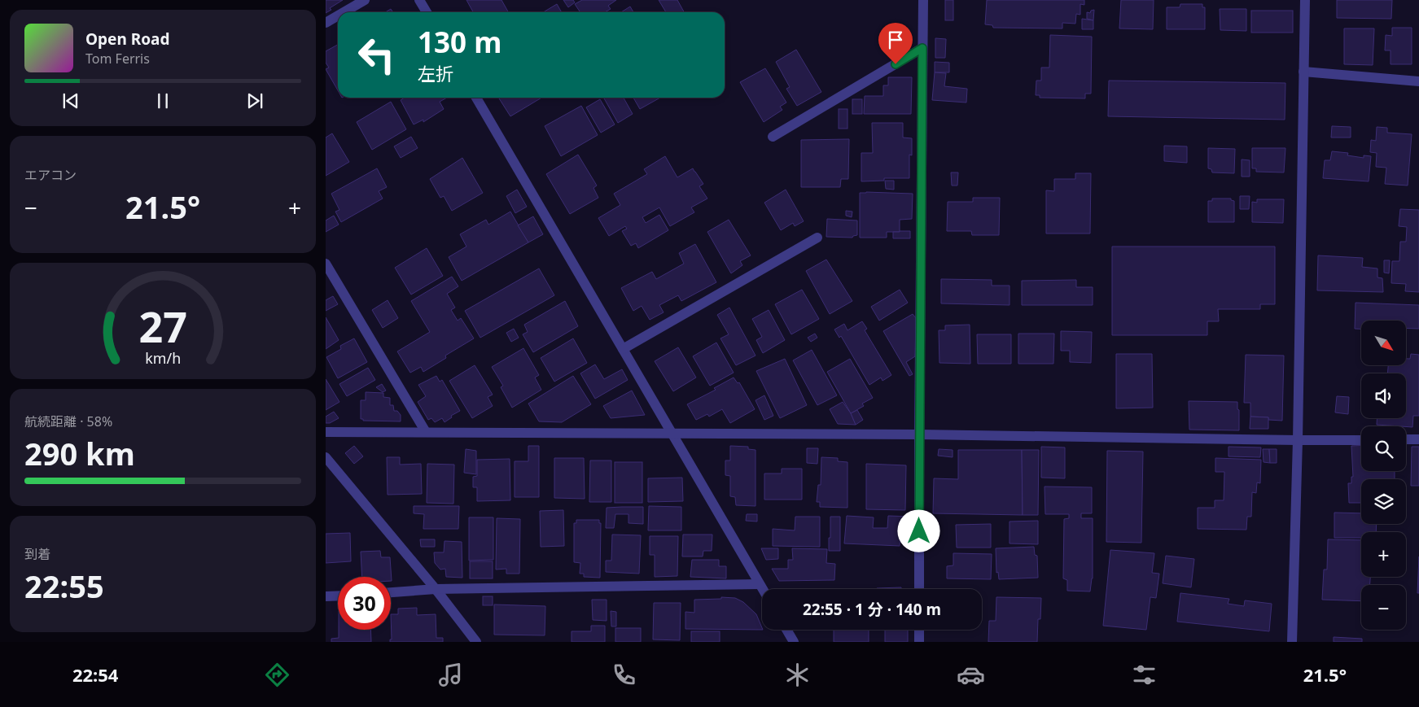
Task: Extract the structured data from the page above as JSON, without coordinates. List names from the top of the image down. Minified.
{"north":"bottom right","page":{"turn":["130 m","左折"],"song":["Open Road","Tom Ferris"],"tile":["エアコン",["航続距離 · 58%","290 km"],["到着","22:55"]],"heat":["−","21.5°","+"],"map_buttons":["+","−"],"limit":"30","trip":"22:55 · 1 分 · 140 m","tabs":["22:54","21.5°"],"gauge":["27","km/h"]}}
